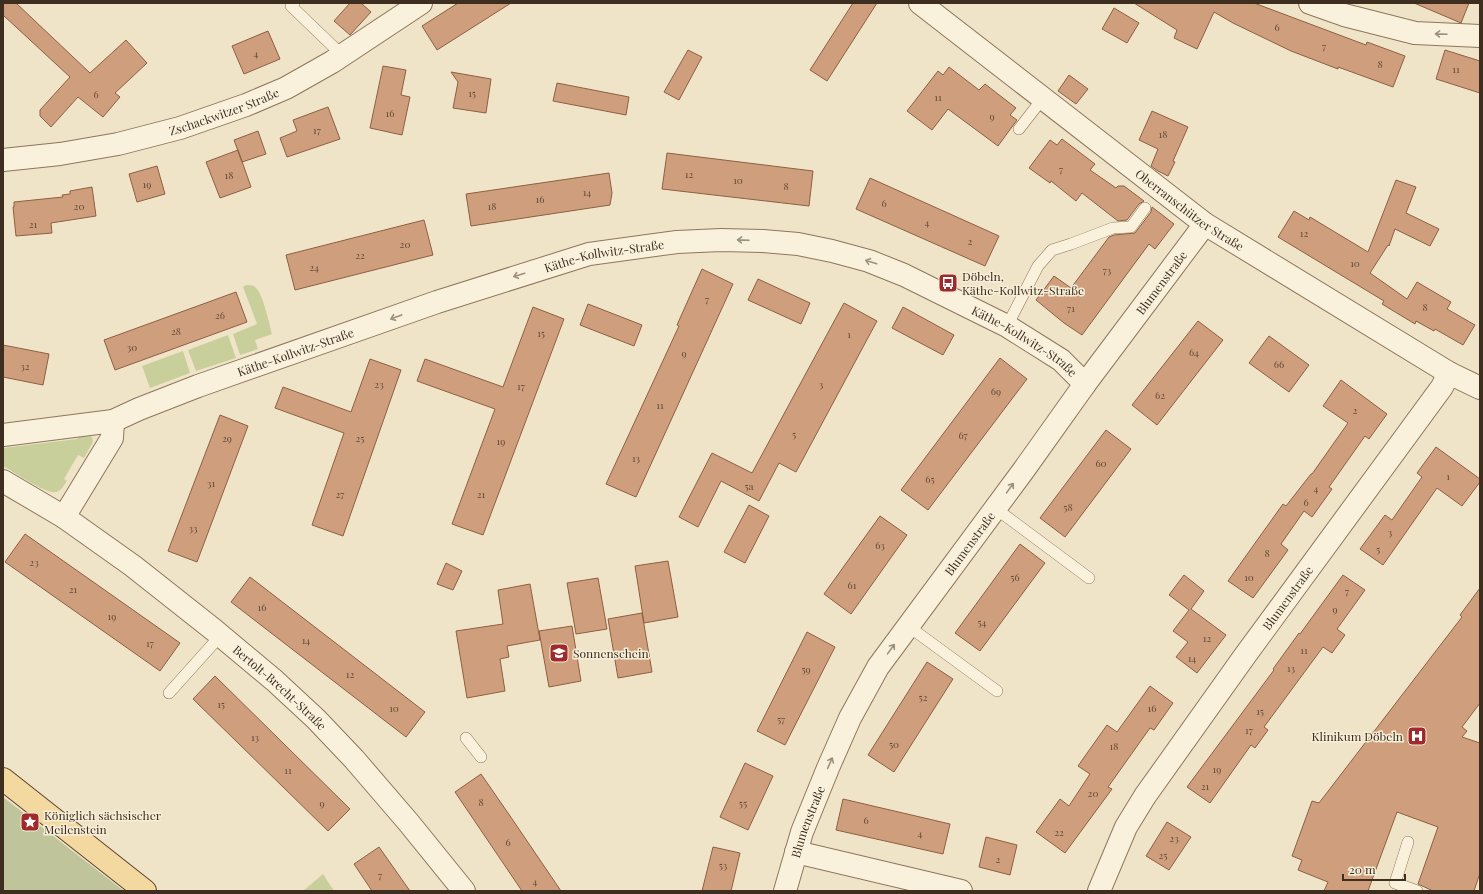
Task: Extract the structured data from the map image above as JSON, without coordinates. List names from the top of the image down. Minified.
{"streets":{"street":["Zschackwitzer Straße","Oberranschützer Straße","Käthe-Kollwitz-Straße","Blumenstraße","Bertolt-Brecht-Straße"]},"crossings":[["Oberranschützer Straße","Blumenstraße"],["Käthe-Kollwitz-Straße","Blumenstraße"]],"one_way":["Käthe-Kollwitz-Straße"],"places":{"bus stop":["Döbeln, Käthe-Kollwitz-Straße"],"school or university":["Sonnenschein"],"hospital":["Klinikum Döbeln"],"place":["Königlich sächsischer Meilenstein"]},"house_numbers":["6","7","4","8","11","15","6","11","16","9","17","18","7","12","18","10","19","8","14","16","6","20","18","4","21","12","2","20","22","10","24","73","7","8","71","26","28","15","1","30","64","9","66","32","23","3","17","69","62","11","2","5","67","29","25","19","13","60","1","65","31","5a","4","27","21","6","58","33","3","63","5","8","23","56","10","61","21","7","16","9","19","54","12","14","17","11","14","13","59","12","52","15","10","16","15","57","17","13","50","18","19","11","21","20","8","9","55","6","22","4","23","6","25","2","53","7","4"],"scale_bar":"20 m"}
